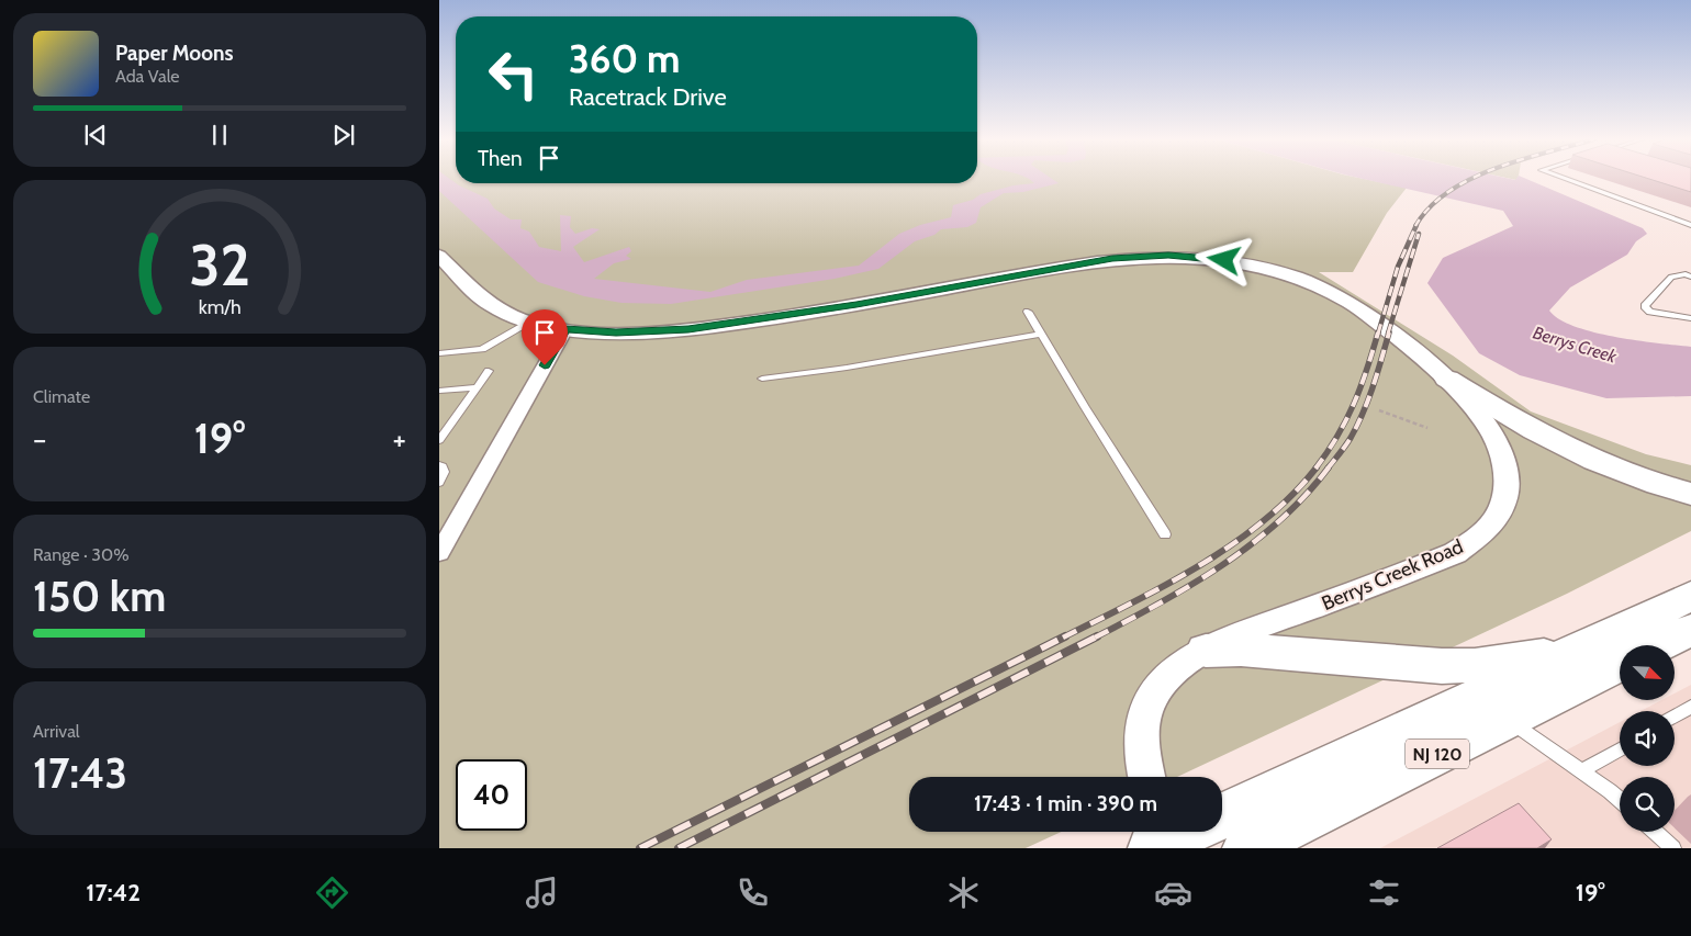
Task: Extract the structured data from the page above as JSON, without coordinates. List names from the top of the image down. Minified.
{"streets":{"main road":["NJ 120"],"street":["Berrys Creek Road"]},"water":["Berrys Creek"],"north":"bottom right","page":{"turn":["360 m","Racetrack Drive"],"song":["Paper Moons","Ada Vale"],"then":"Then","tile":["Climate",["Range · 30%","150 km"],["Arrival","17:43"]],"heat":["−","19°","+"],"limit":"40","trip":"17:43 · 1 min · 390 m","tabs":["17:42","19°"],"gauge":["32","km/h"]}}
